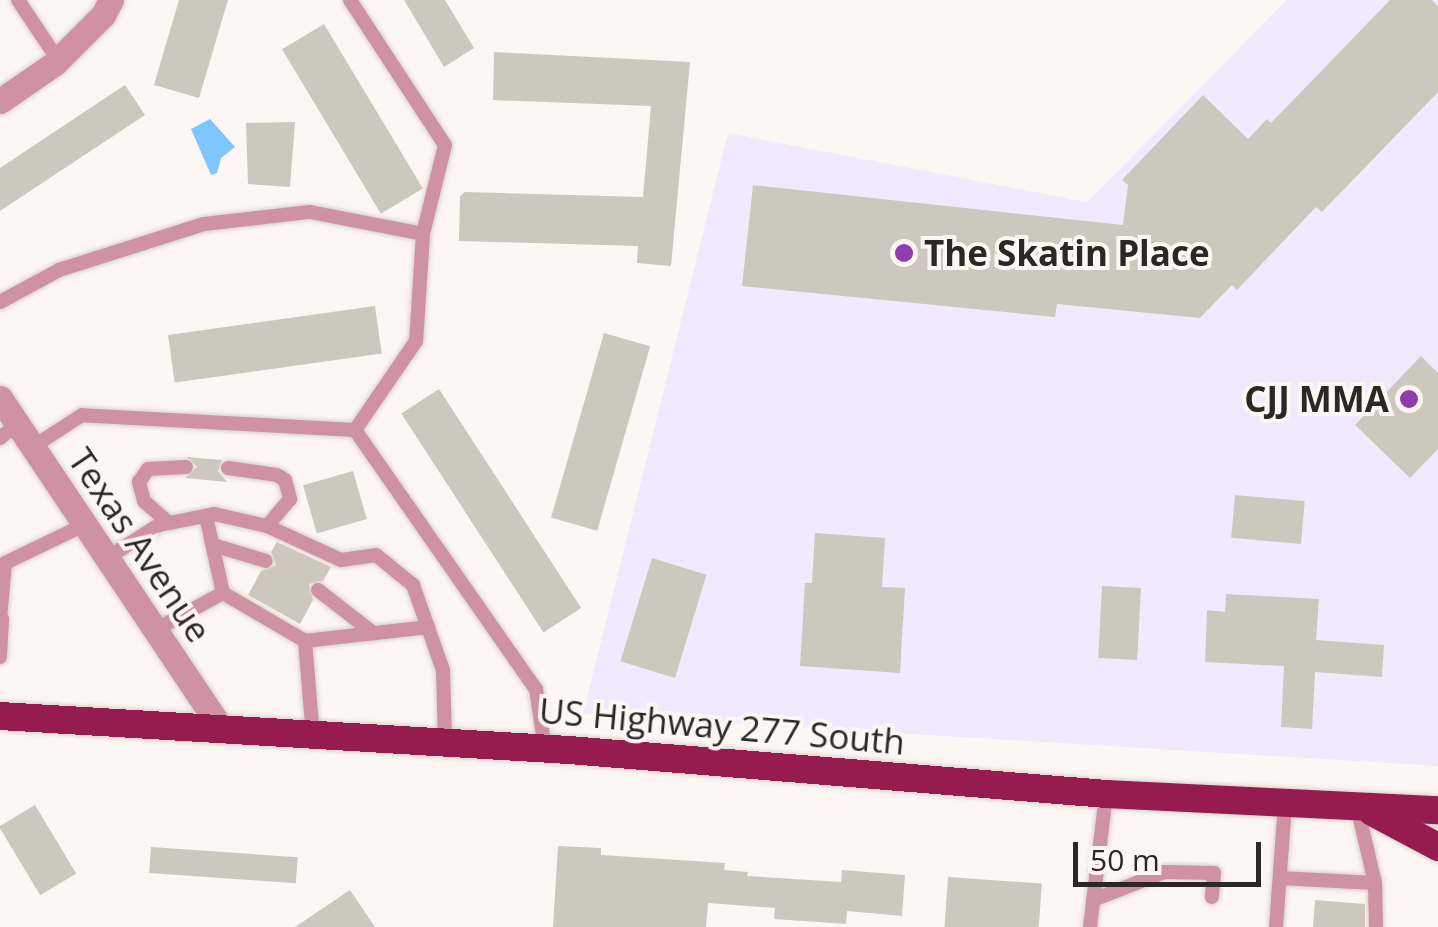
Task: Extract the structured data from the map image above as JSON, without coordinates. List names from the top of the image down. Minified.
{"streets":{"highway":["US Highway 277 South"],"street":["Texas Avenue"]},"crossings":[["Texas Avenue","US Highway 277 South"]],"places":["The Skatin Place","CJJ MMA"],"scale_bar":"50 m"}
